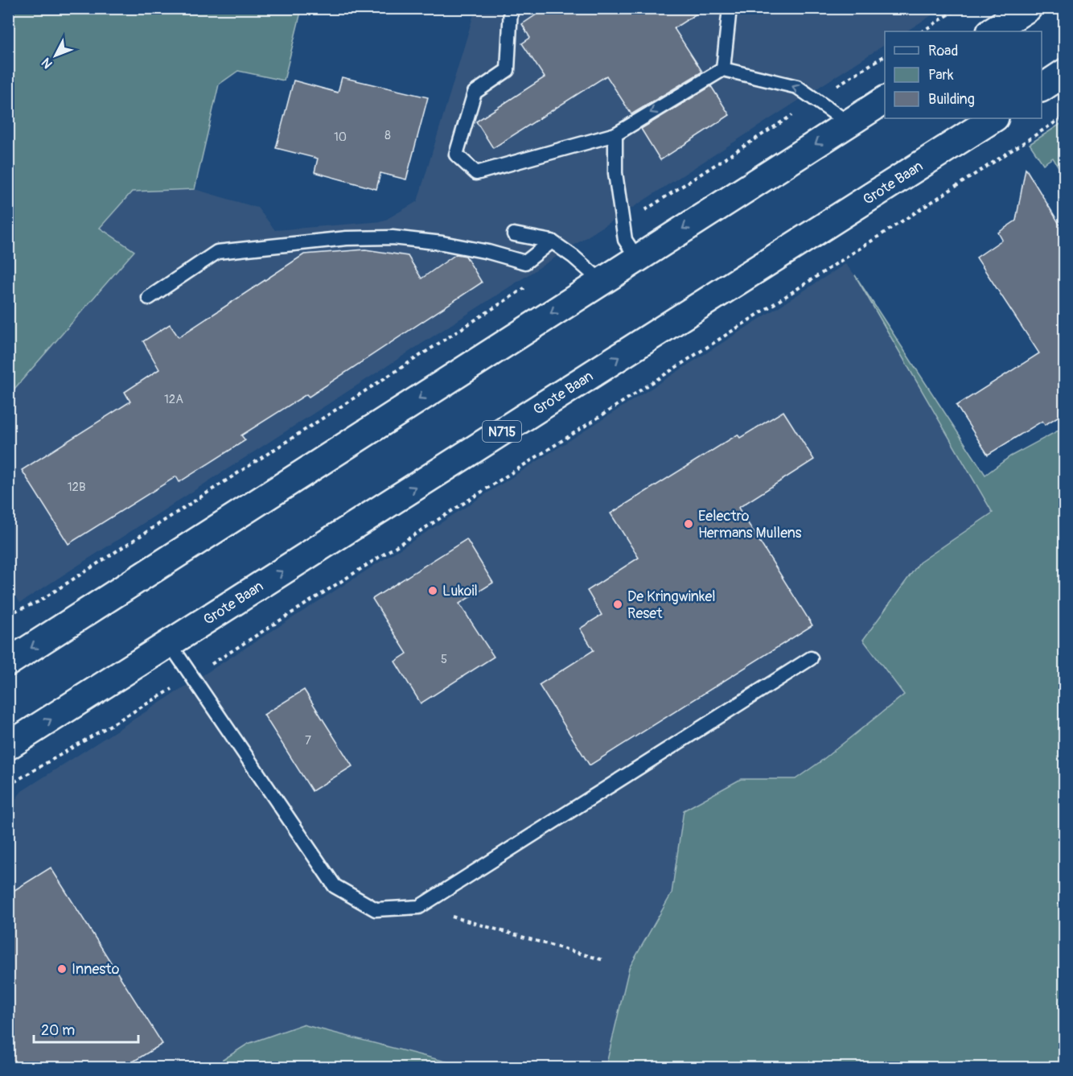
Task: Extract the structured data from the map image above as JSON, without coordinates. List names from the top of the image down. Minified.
{"streets":{"main road":["Grote Baan","N715"]},"places":["Eelectro Hermans Mullens","Lukoil","De Kringwinkel Reset","Innesto"],"house_numbers":["8","10","12A","12B","5","7"],"legend":["Road","Park","Building"],"scale_bar":"20 m","north":"bottom left"}
